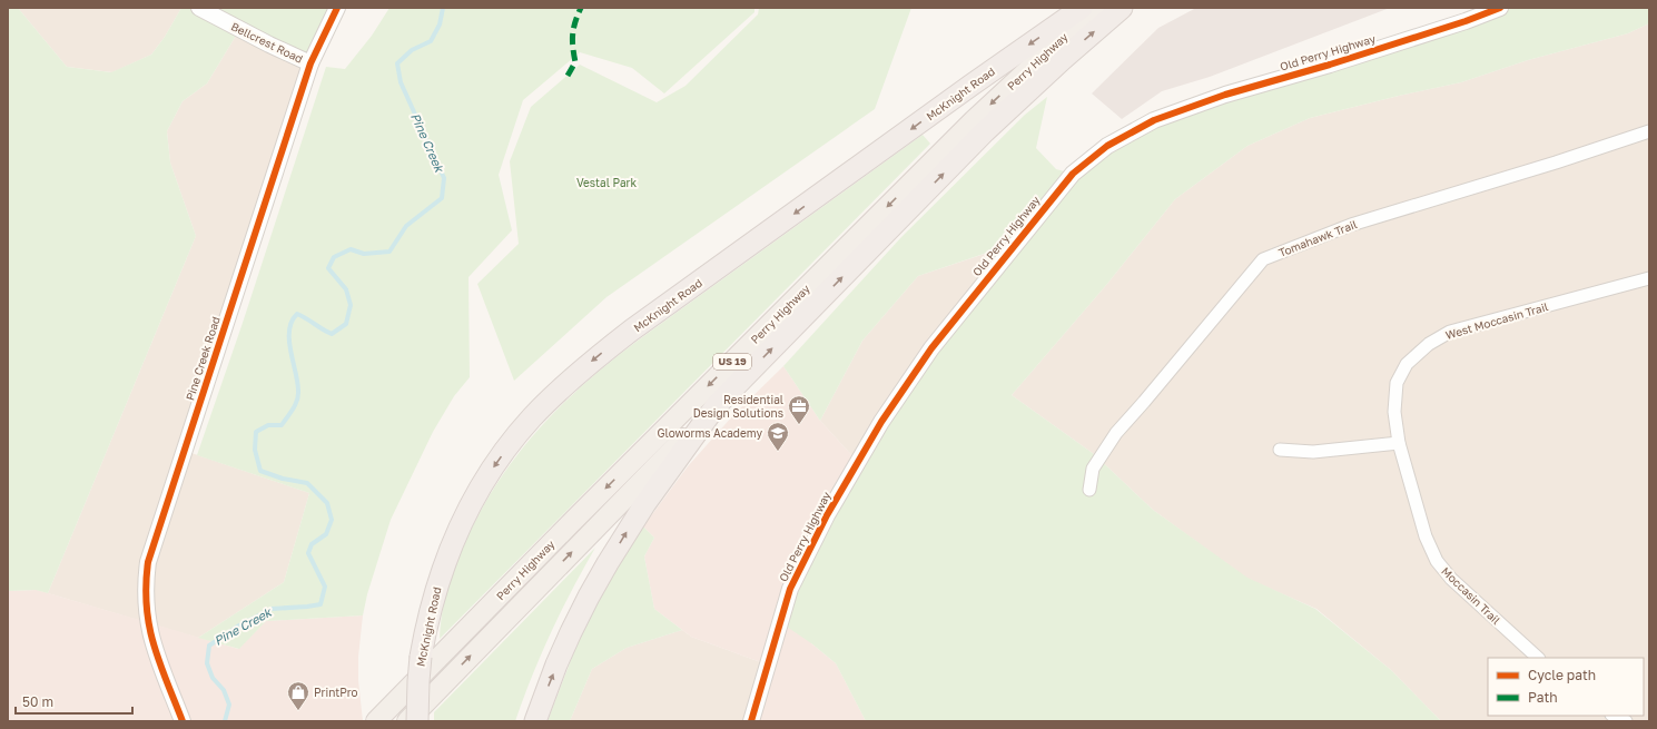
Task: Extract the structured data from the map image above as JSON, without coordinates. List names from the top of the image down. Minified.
{"streets":{"highway":["Perry Highway","McKnight Road","US 19"],"street":["Bellcrest Road","Old Perry Highway","Tomahawk Trail","West Moccasin Trail","Pine Creek Road","Moccasin Trail"]},"crossings":[["Bellcrest Road","Pine Creek Road"],["West Moccasin Trail","Moccasin Trail"]],"water":["Pine Creek"],"parks":["Vestal Park"],"places":{"office":["Residential Design Solutions"],"school or university":["Gloworms Academy"],"shop":["PrintPro"]},"legend":["Cycle path","Path"],"scale_bar":"50 m"}
